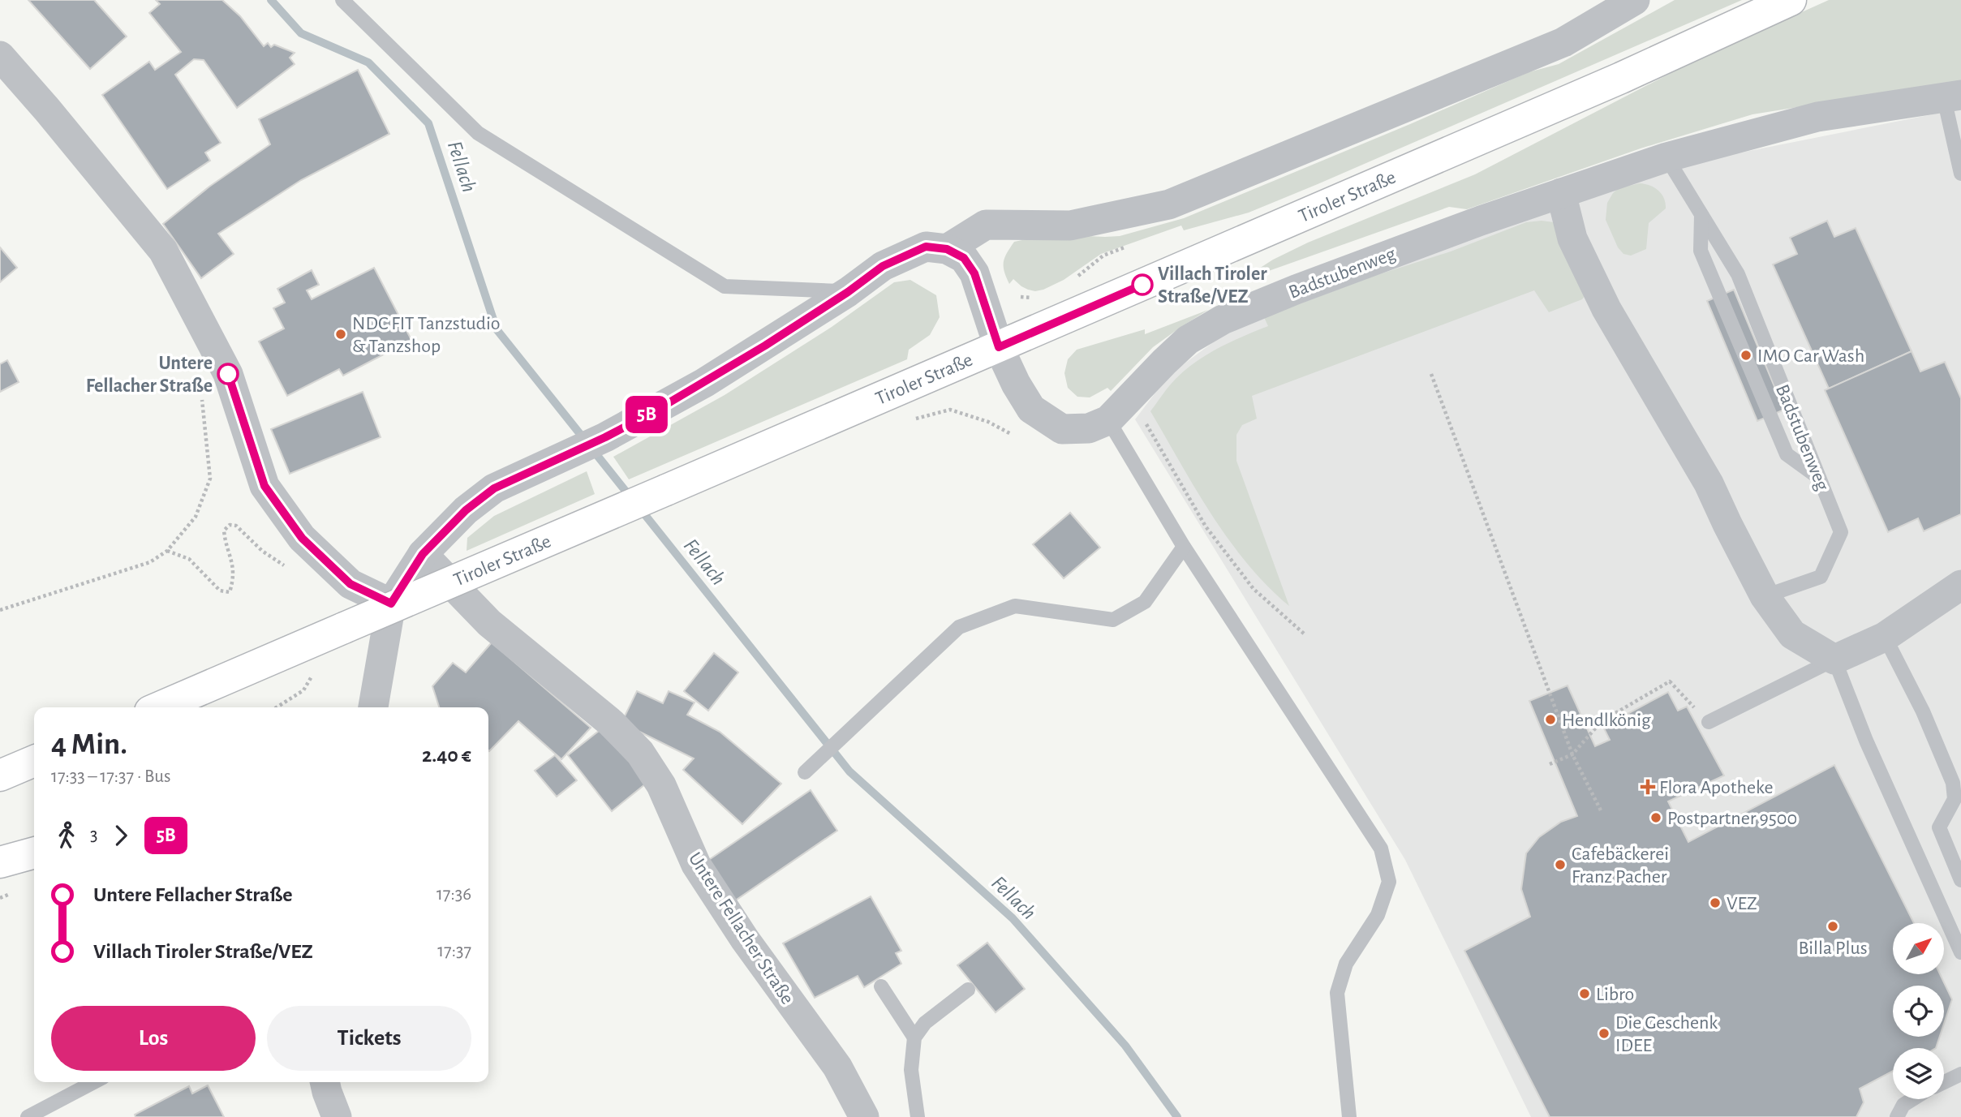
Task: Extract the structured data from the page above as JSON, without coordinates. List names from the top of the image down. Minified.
{"streets":{"main road":["Tiroler Straße"],"street":["Badstubenweg","Untere Fellacher Straße"]},"crossings":[["Tiroler Straße","Badstubenweg"]],"water":["Fellach"],"places":{"other":["Villach Tiroler Straße/VEZ","NDC FIT Tanzstudio & Tanzshop","IMO Car Wash","Untere Fellacher Straße","Hendlkönig","Postpartner 9500","Cafebäckerei Franz Pacher","VEZ","Billa Plus","Libro","Die Geschenk IDEE"],"health":["Flora Apotheke"]},"lines":["bus line 5B"],"north":"top right","page":{"on_map":"5B","heading":["4 Min.","17:33 – 17:37 · Bus","2.40 €"],"legs":["3","5B"],"list":[{"name":"Untere Fellacher Straße","value":"17:36"},{"name":"Villach Tiroler Straße/VEZ","value":"17:37"}],"buttons":["Los","Tickets"]}}
